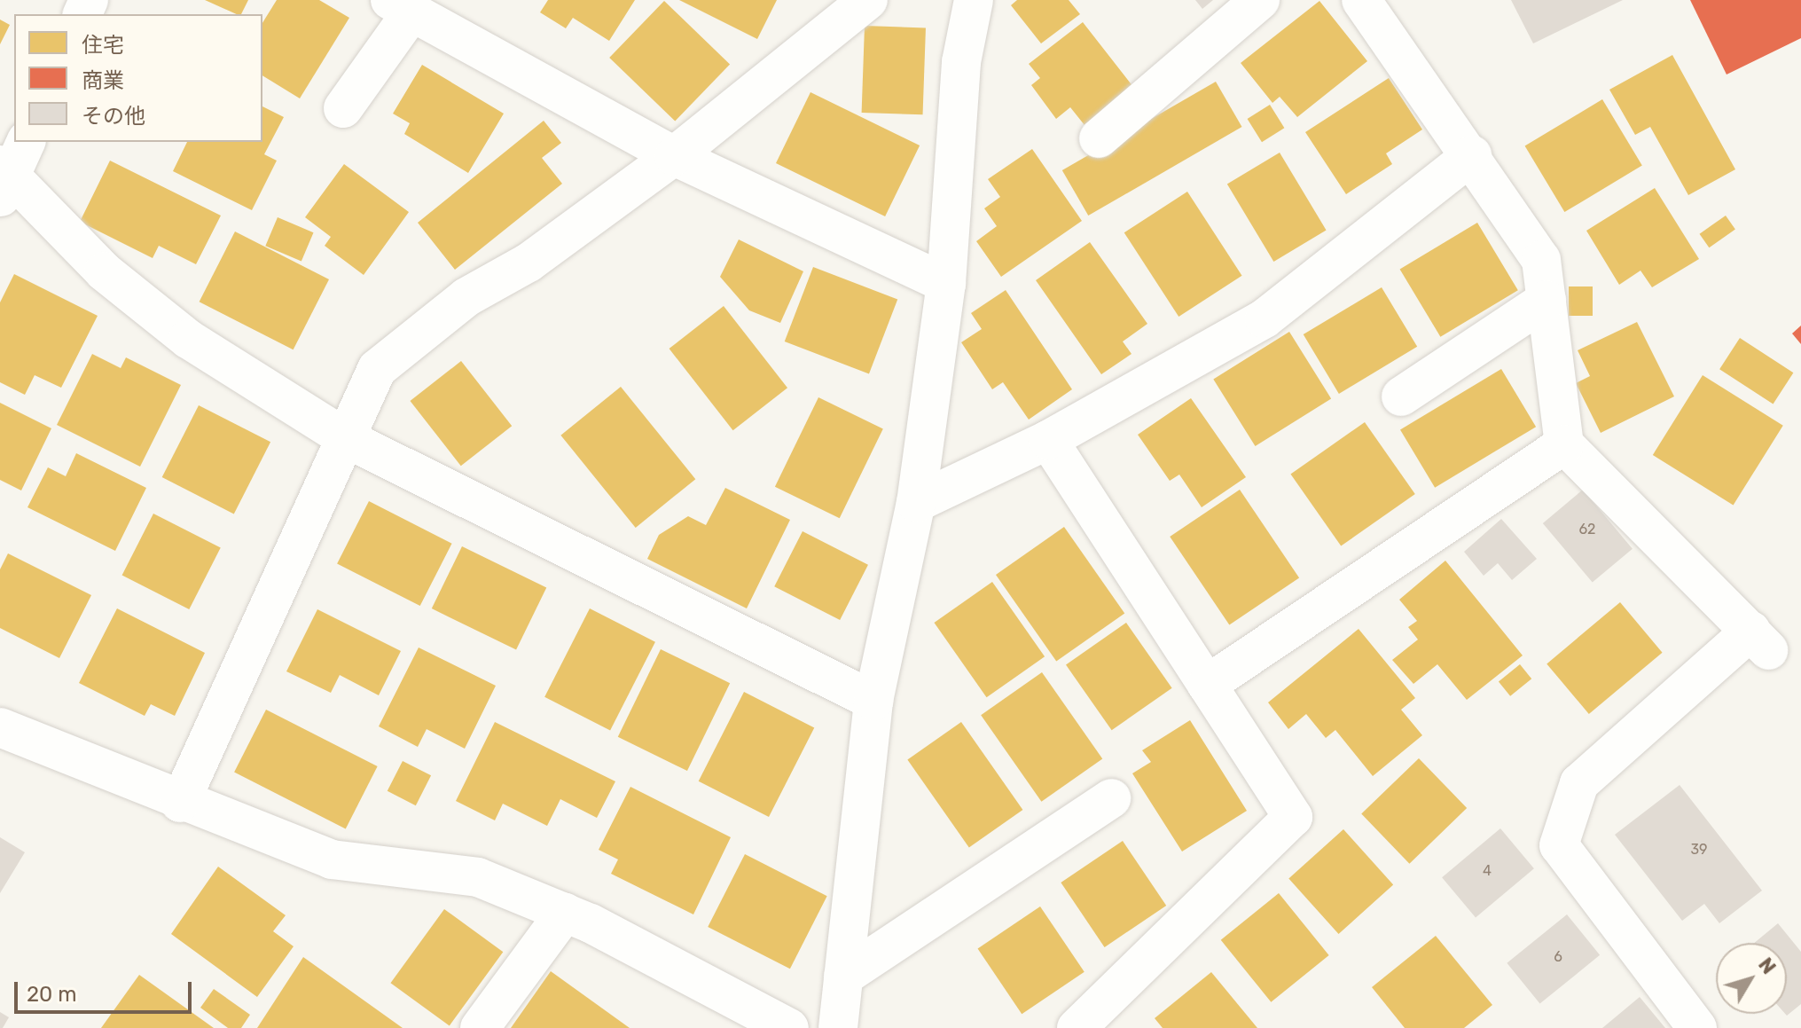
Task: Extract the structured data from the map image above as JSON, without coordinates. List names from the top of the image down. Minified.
{"house_numbers":["62","39","4","6"],"legend":["住宅","商業","その他"],"scale_bar":"20 m","north":"top right"}
